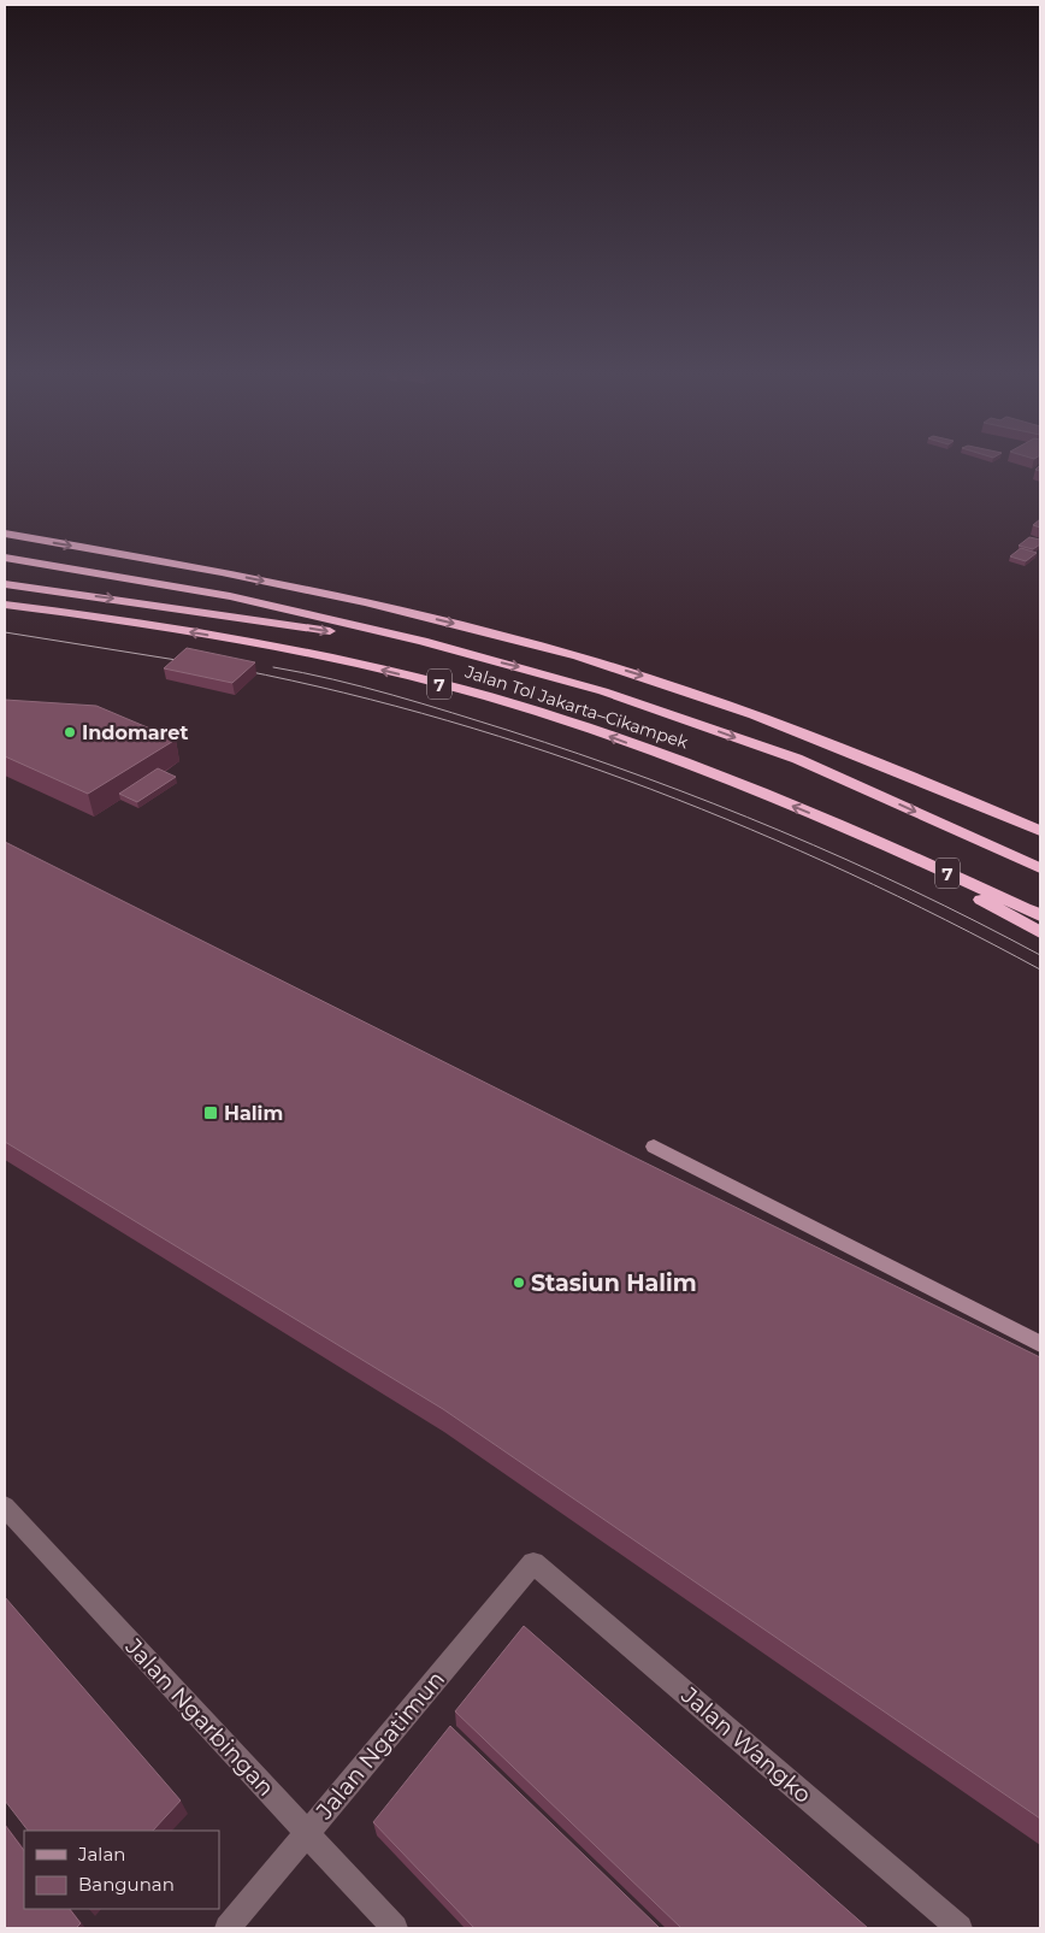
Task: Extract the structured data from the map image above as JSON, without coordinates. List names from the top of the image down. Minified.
{"streets":{"highway":["7","Jalan Tol Jakarta–Cikampek"],"street":["Jalan Ngarbingan","Jalan Ngatimun","Jalan Wangko"]},"crossings":[["Jalan Ngarbingan","Jalan Ngatimun"],["Jalan Ngatimun","Jalan Wangko"]],"places":{"other":["Indomaret","Stasiun Halim"],"transit":["Halim"]},"legend":["Jalan","Bangunan"]}
